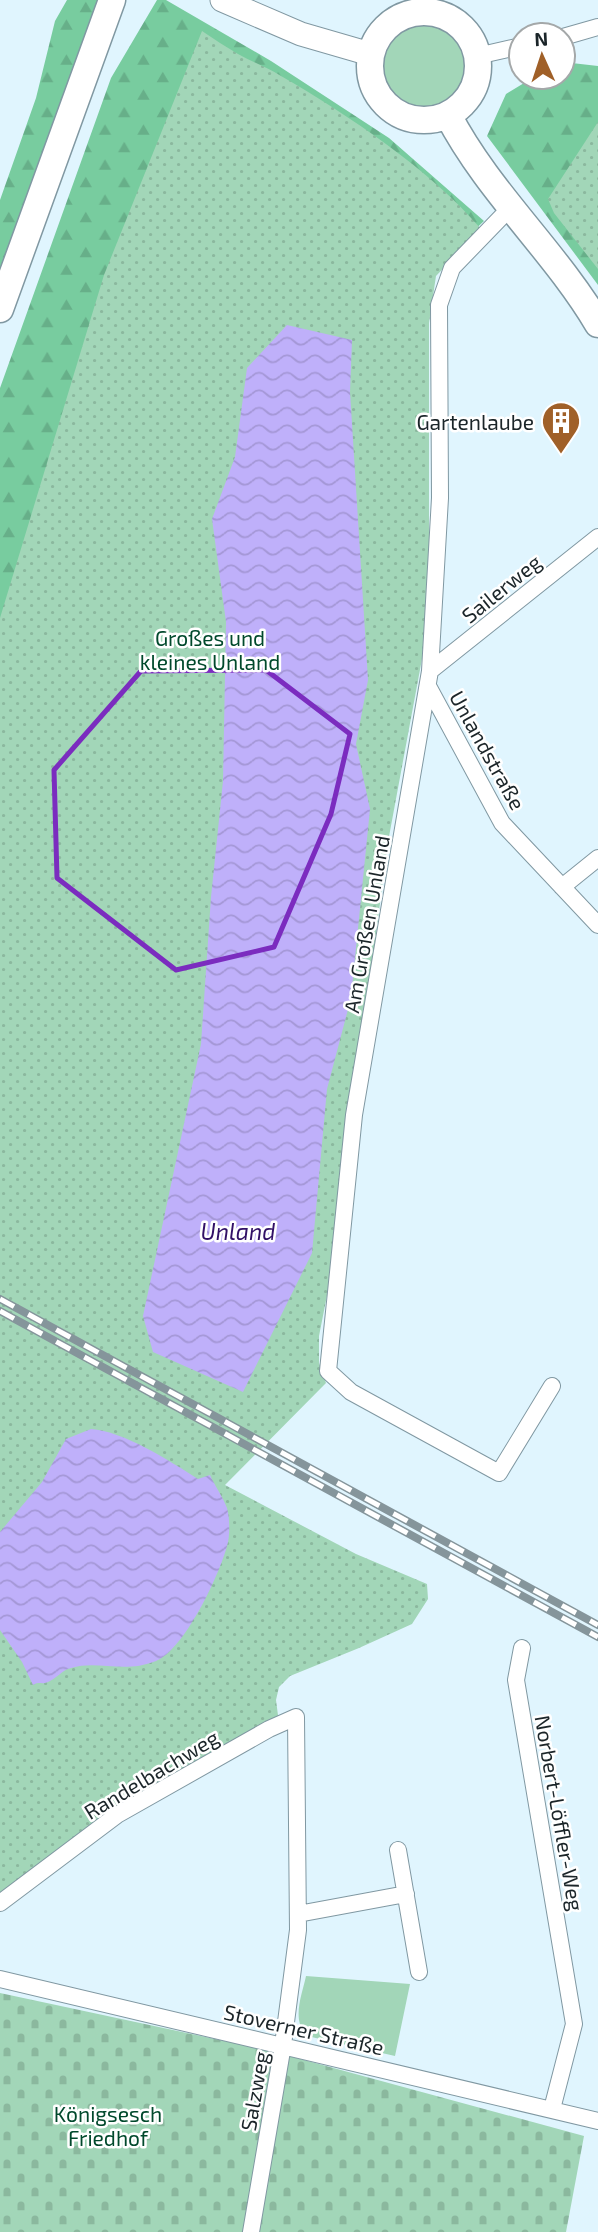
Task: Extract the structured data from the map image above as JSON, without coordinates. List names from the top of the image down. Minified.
{"streets":{"street":["Sailerweg","Unlandstraße","Am Großen Unland","Randelbachweg","Norbert-Löffler-Weg","Stoverner Straße","Salzweg"]},"crossings":[["Sailerweg","Unlandstraße"],["Sailerweg","Am Großen Unland"],["Unlandstraße","Am Großen Unland"],["Randelbachweg","Salzweg"],["Norbert-Löffler-Weg","Stoverner Straße"],["Stoverner Straße","Salzweg"]],"water":["Unland"],"parks":["Großes und kleines Unland","Königsesch Friedhof"],"places":{"building":["Gartenlaube"]},"north":"top"}
